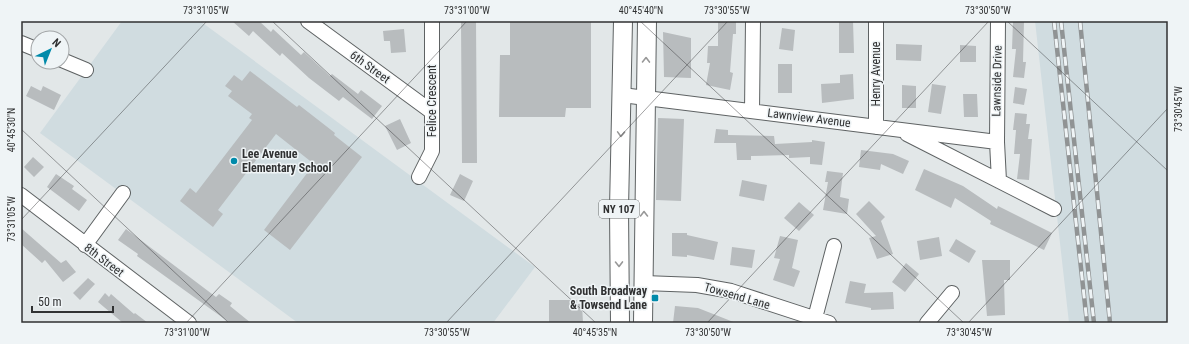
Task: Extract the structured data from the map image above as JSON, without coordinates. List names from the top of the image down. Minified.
{"streets":{"main road":["NY 107"],"street":["6th Street","Henry Avenue","Lawnside Drive","Felice Crescent","Lawnview Avenue","8th Street","Towsend Lane"]},"crossings":[["6th Street","Felice Crescent"],["Henry Avenue","Lawnview Avenue"],["Lawnside Drive","Lawnview Avenue"],["Lawnview Avenue","NY 107"],["NY 107","Towsend Lane"]],"places":{"other":["Lee Avenue Elementary School"],"transit":["South Broadway & Towsend Lane"]},"scale_bar":"50 m","north":"top right","coordinates":["73°31'05\"W","73°31'00\"W","40°45'40\"N","73°30'55\"W","73°30'50\"W","73°30'45\"W","40°45'30\"N","40°45'35\"N"]}
